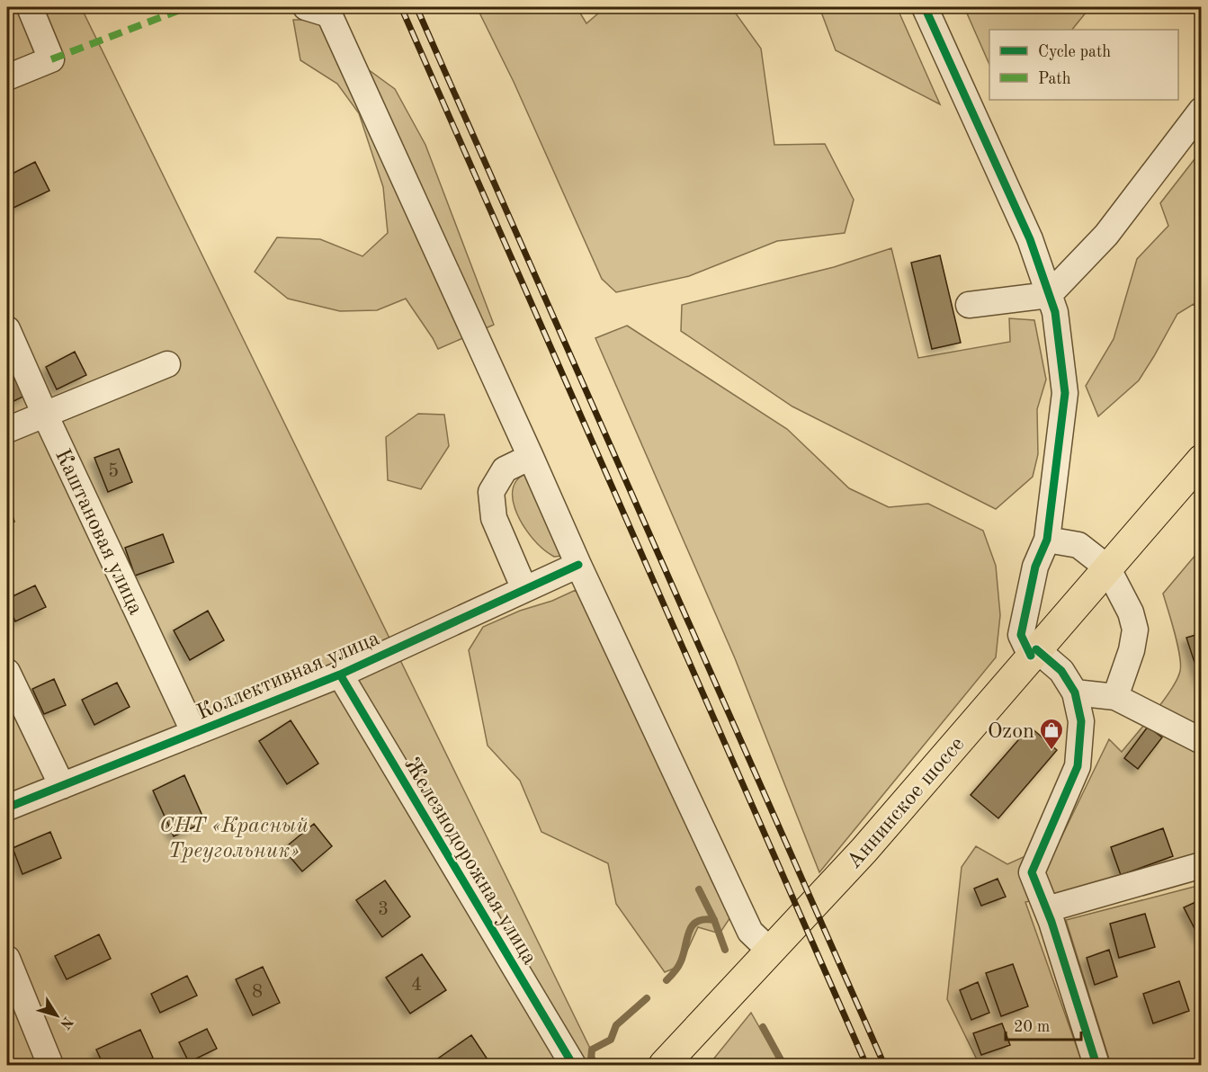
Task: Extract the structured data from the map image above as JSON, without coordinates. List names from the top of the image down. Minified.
{"streets":{"main road":["Аннинское шоссе"],"street":["Каштановая улица","Коллективная улица","Железнодорожная улица"]},"crossings":[["Каштановая улица","Коллективная улица"],["Коллективная улица","Железнодорожная улица"]],"parks":["СНТ «Красный Треугольник»"],"places":{"shop":["Ozon"]},"house_numbers":["5","3","4","8"],"legend":["Cycle path","Path"],"scale_bar":"20 m","north":"bottom right"}
